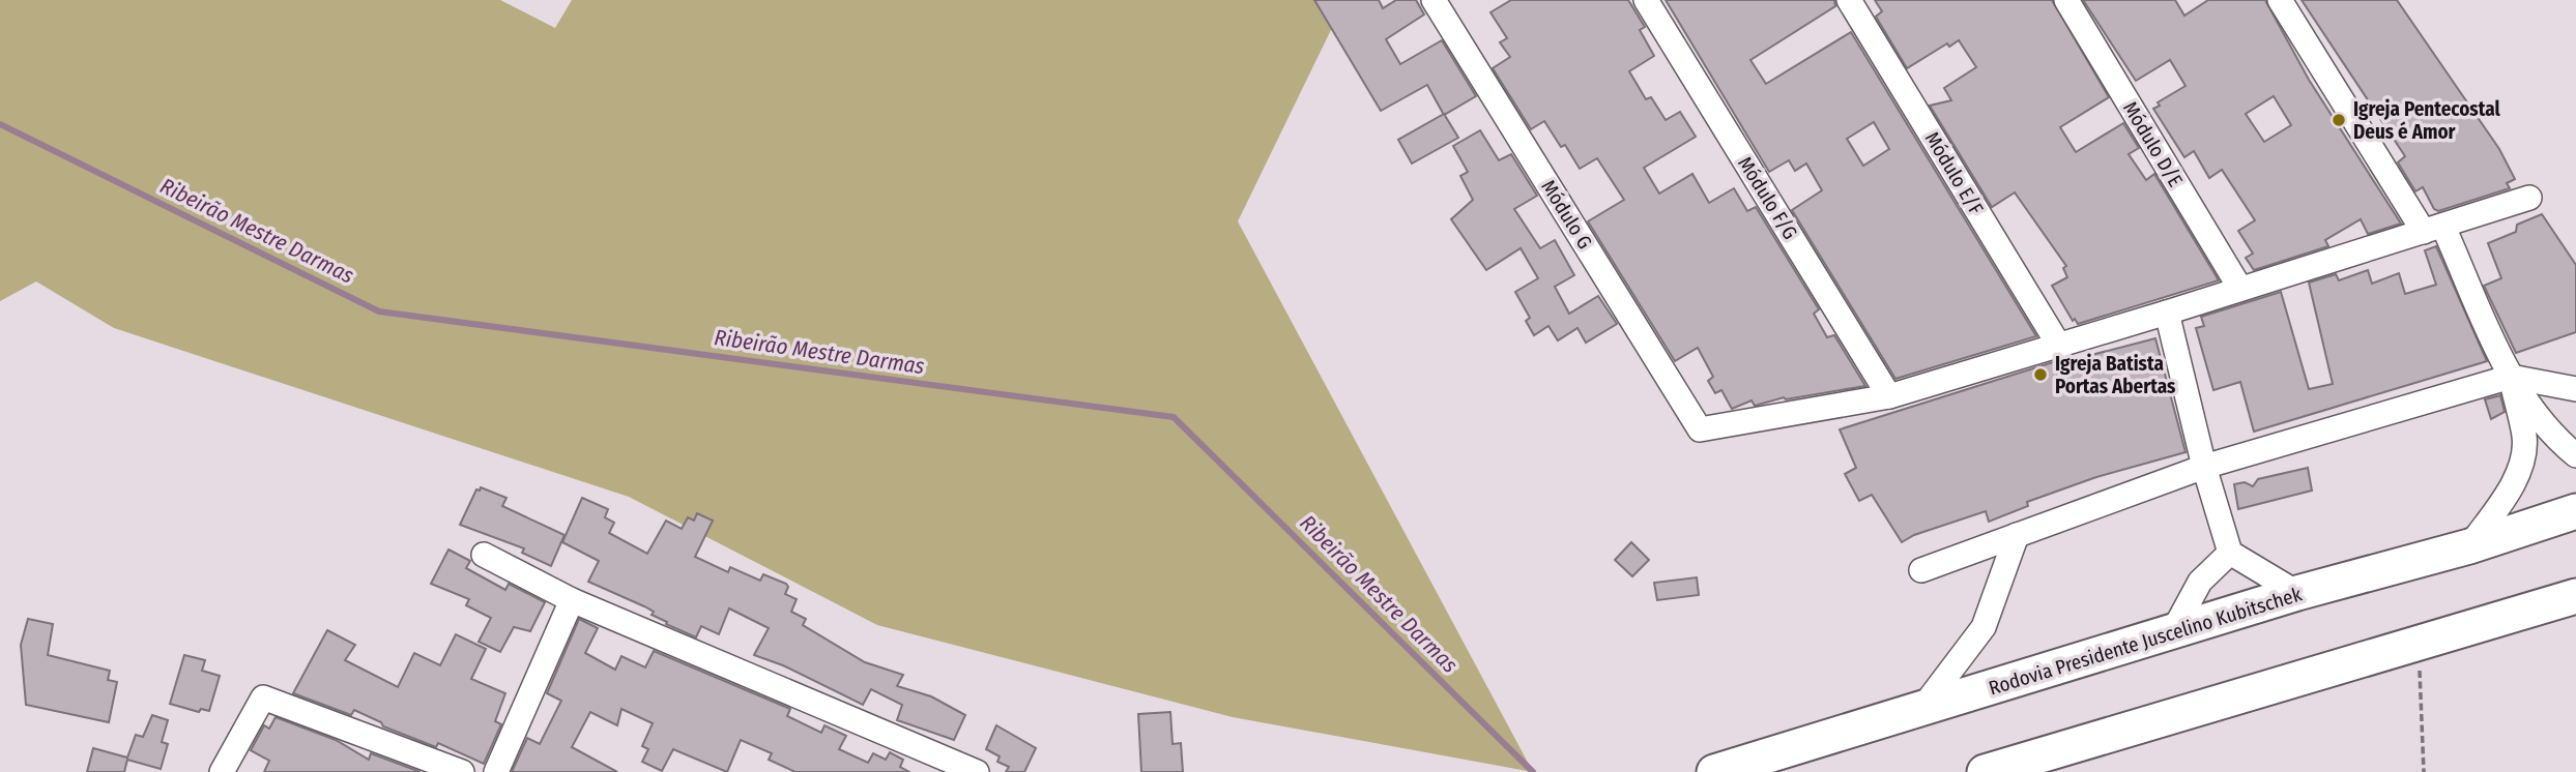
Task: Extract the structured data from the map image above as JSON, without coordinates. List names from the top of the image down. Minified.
{"streets":{"highway":["Rodovia Presidente Juscelino Kubitschek"],"street":["Módulo D/E","Módulo E/F","Módulo F/G","Módulo G"]},"crossings":[["Módulo F/G","Módulo G"]],"water":["Ribeirão Mestre Darmas"],"places":["Igreja Pentecostal Deus é Amor","Igreja Batista Portas Abertas"]}
